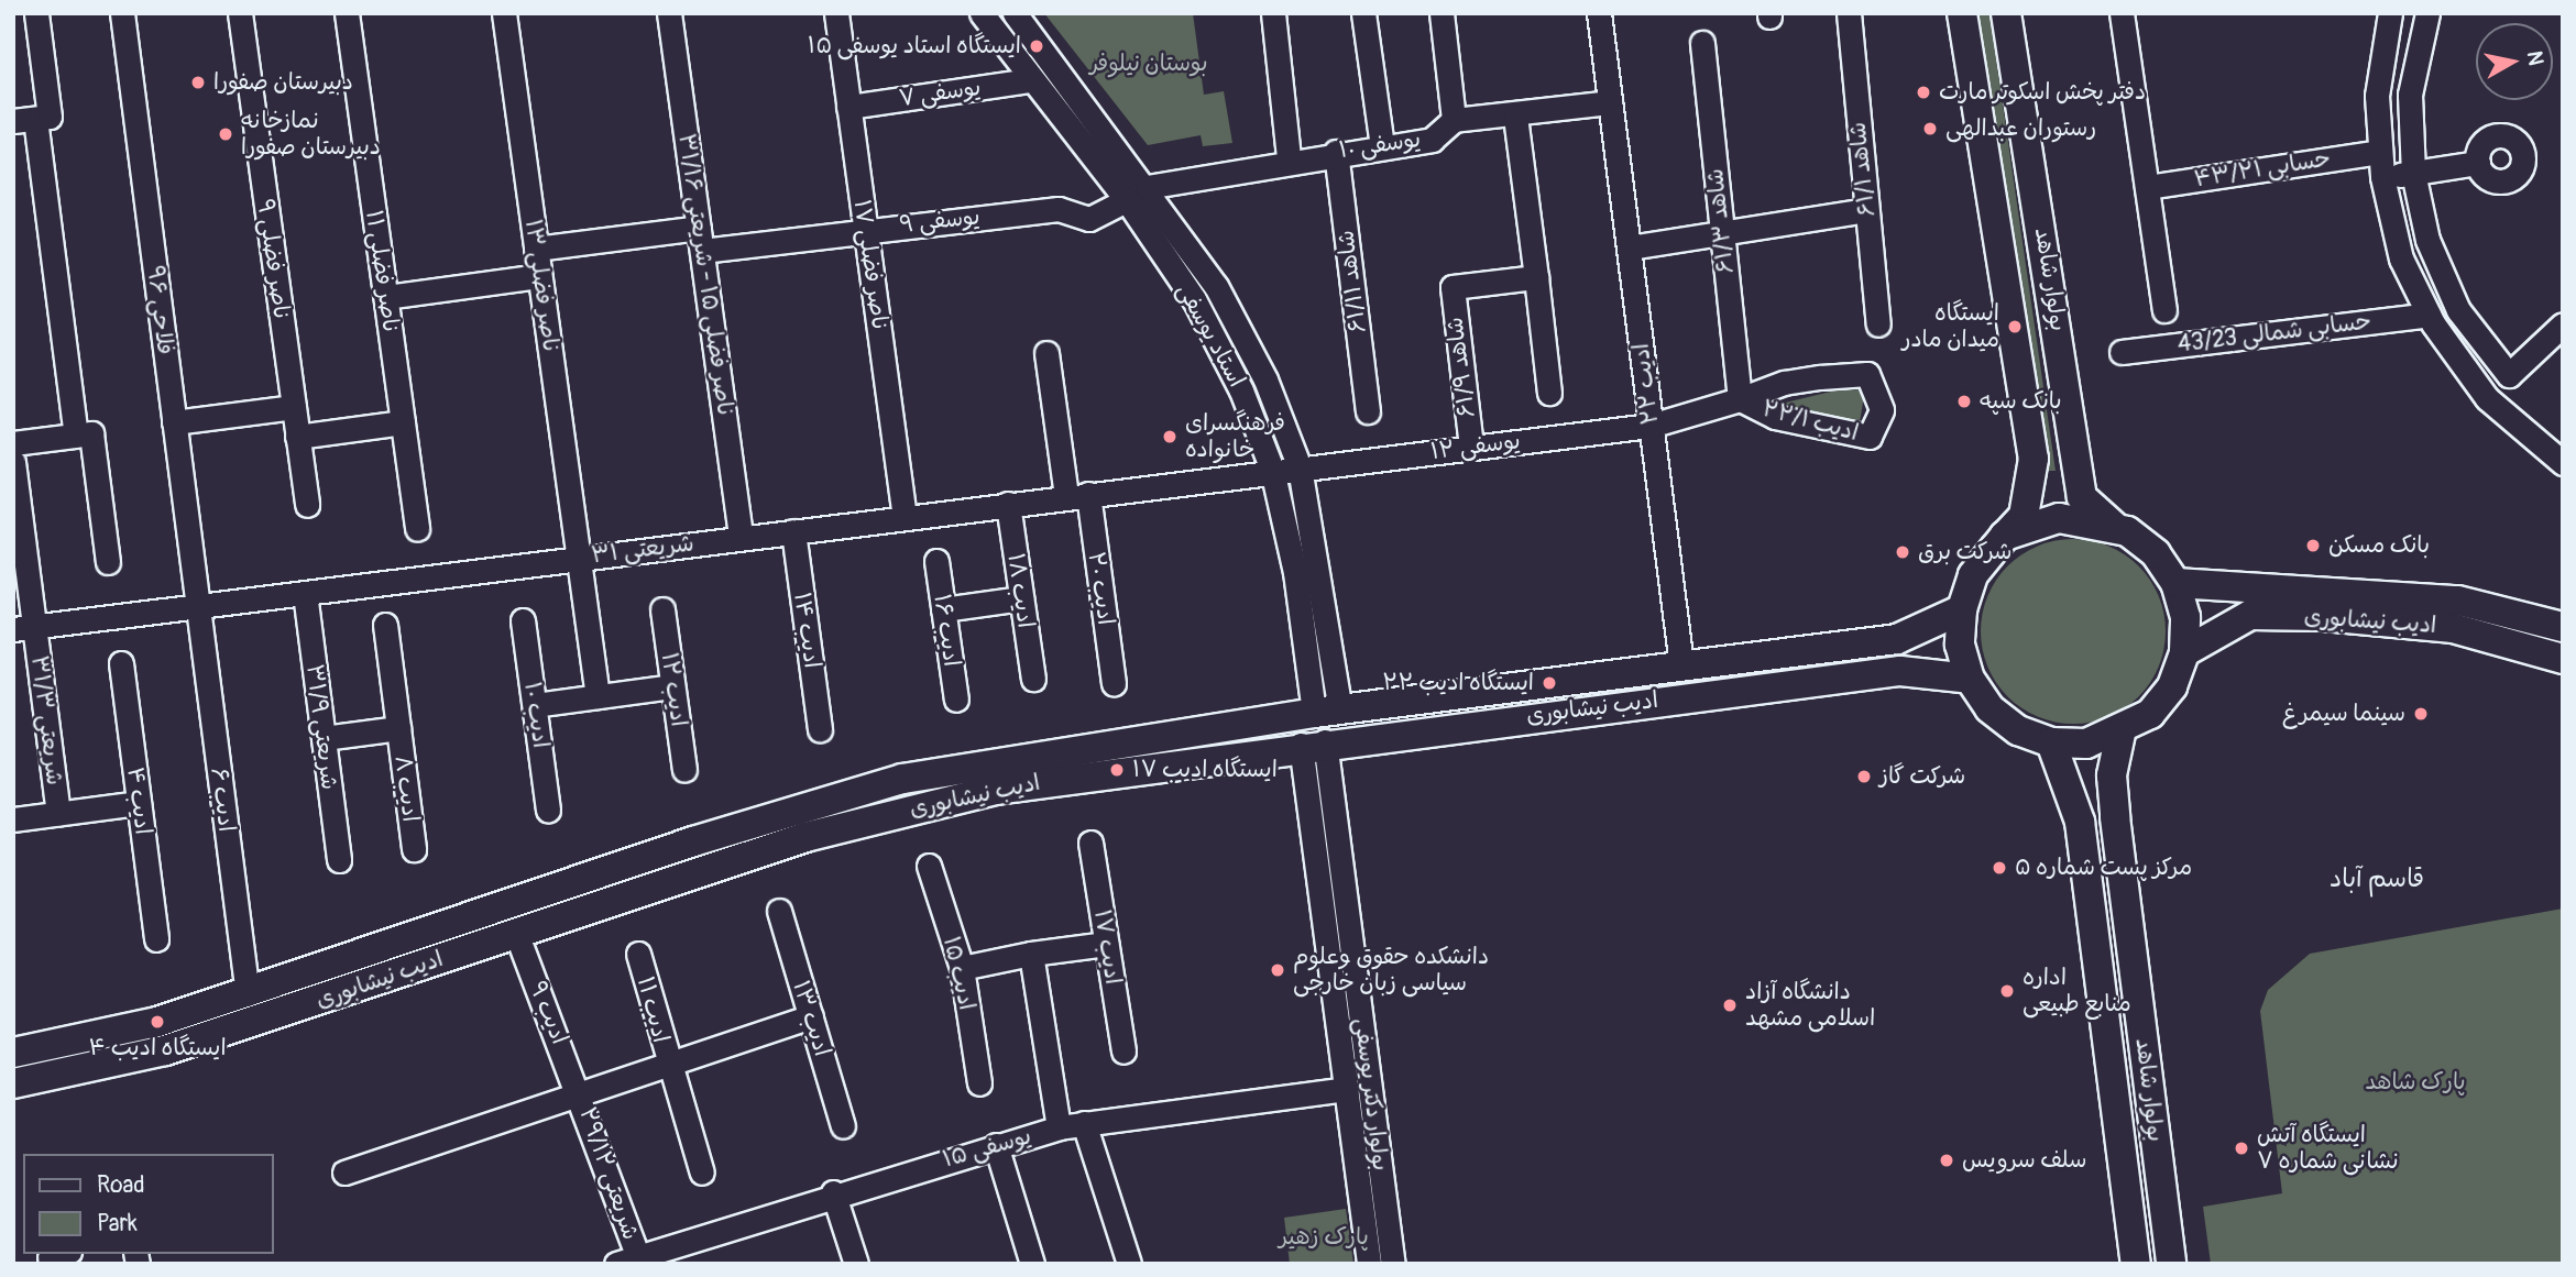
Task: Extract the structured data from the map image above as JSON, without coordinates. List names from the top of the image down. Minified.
{"streets":{"main road":["بولوار شاهد","ادیب نیشابوری"],"street":["یوسفی ۷","یوسفی ۱۰","شاهد ۶۱/۱","حسابی ۴۳/۲۱","یوسفی ۹","شاهد ۶۱/۳","ناصر فضلی ۹","ناصر فضلی ۱۷","ناصر فضلی ۱۱","ناصر فضلی ۱۵ - شریعتی ۳۱/۱۶","شاهد ۶۱/۱۱","ناصر فضلی ۱۳","فلاحی ۹۶","حسابی شمالی 43/23","استاد یوسفی","شاهد ۶۱/۹","ادیب ۲۲","ادیب ۲۲/۱","یوسفی ۱۲","شریعتی ۳۱","ادیب ۲۰","ادیب ۱۸","ادیب ۱۴","ادیب ۱۶","ادیب ۱۲","ادیب ۱۰","شریعتی ۳۱/۳","شریعتی ۳۱/۹","ادیب ۸","ادیب ۶","ادیب ۴","ادیب ۱۷","ادیب ۱۵","ادیب ۱۱","ادیب ۹","ادیب ۱۳","بولوار دکتر یوسفی","یوسفی ۱۵","شریعتی ۲۹/۱۲"]},"crossings":[["یوسفی ۷","ناصر فضلی ۱۷"],["یوسفی ۷","استاد یوسفی"],["یوسفی ۱۰","شاهد ۶۱/۱۱"],["یوسفی ۱۰","استاد یوسفی"],["یوسفی ۹","ناصر فضلی ۱۷"],["یوسفی ۹","ناصر فضلی ۱۵ - شریعتی ۳۱/۱۶"],["یوسفی ۹","ناصر فضلی ۱۳"],["یوسفی ۹","استاد یوسفی"],["شاهد ۶۱/۳","ادیب ۲۲/۱"],["ناصر فضلی ۱۷","شریعتی ۳۱"],["ناصر فضلی ۱۵ - شریعتی ۳۱/۱۶","شریعتی ۳۱"],["بولوار شاهد","ادیب نیشابوری"],["ناصر فضلی ۱۳","شریعتی ۳۱"],["فلاحی ۹۶","شریعتی ۳۱"],["فلاحی ۹۶","ادیب ۶"],["استاد یوسفی","یوسفی ۱۲"],["استاد یوسفی","شریعتی ۳۱"],["استاد یوسفی","ادیب نیشابوری"],["شاهد ۶۱/۹","یوسفی ۱۲"],["ادیب ۲۲","ادیب ۲۲/۱"],["ادیب ۲۲","یوسفی ۱۲"],["ادیب ۲۲","ادیب نیشابوری"],["ادیب ۲۲/۱","یوسفی ۱۲"],["یوسفی ۱۲","شریعتی ۳۱"],["شریعتی ۳۱","ادیب ۲۰"],["شریعتی ۳۱","ادیب ۱۸"],["شریعتی ۳۱","ادیب ۱۴"],["شریعتی ۳۱","شریعتی ۳۱/۳"],["شریعتی ۳۱","شریعتی ۳۱/۹"],["شریعتی ۳۱","ادیب ۶"],["ادیب نیشابوری","ادیب ۶"],["ادیب نیشابوری","ادیب ۹"],["ادیب نیشابوری","بولوار دکتر یوسفی"],["ادیب ۹","شریعتی ۲۹/۱۲"],["بولوار دکتر یوسفی","یوسفی ۱۵"],["یوسفی ۱۵","شریعتی ۲۹/۱۲"]],"districts":["قاسم آباد"],"parks":["بوستان نیلوفر","پارک شاهد","پارک زهیر"],"places":["ایستگاه استاد یوسفی ۱۵","دبیرستان صفورا","دفتر پخش اسکوتر مارت","رستوران عبدالهی","نمازخانه دبیرستان صفورا","ایستگاه میدان مادر","بانک سپه","فرهنگسرای خانواده","بانک مسکن","شرکت برق","ایستگاه ادیب ۲۲","سینما سیمرغ","ایستگاه ادیب ۱۷","شرکت گاز","مرکز پست شماره ۵","دانشکده حقوق وعلوم سیاسی زبان خارجی","اداره منابع طبیعی","دانشگاه آزاد اسلامی مشهد","ایستگاه ادیب ۴","ایستگاه آتش نشانی شماره ۷","سلف سرویس"],"legend":["Road","Park"],"north":"right"}
